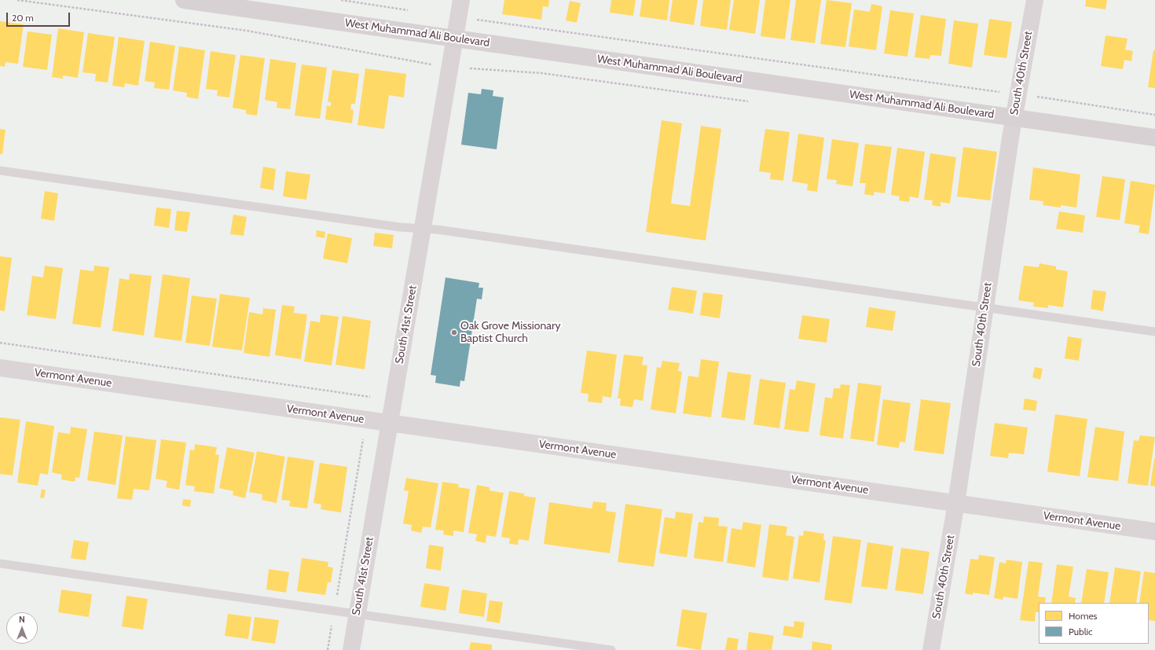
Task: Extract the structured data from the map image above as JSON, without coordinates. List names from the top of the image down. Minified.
{"streets":{"street":["West Muhammad Ali Boulevard","South 40th Street","South 41st Street","Vermont Avenue"]},"crossings":[["West Muhammad Ali Boulevard","South 40th Street"],["West Muhammad Ali Boulevard","South 41st Street"],["South 40th Street","Vermont Avenue"],["South 41st Street","Vermont Avenue"]],"places":["Oak Grove Missionary Baptist Church"],"legend":["Homes","Public"],"scale_bar":"20 m","north":"top"}
